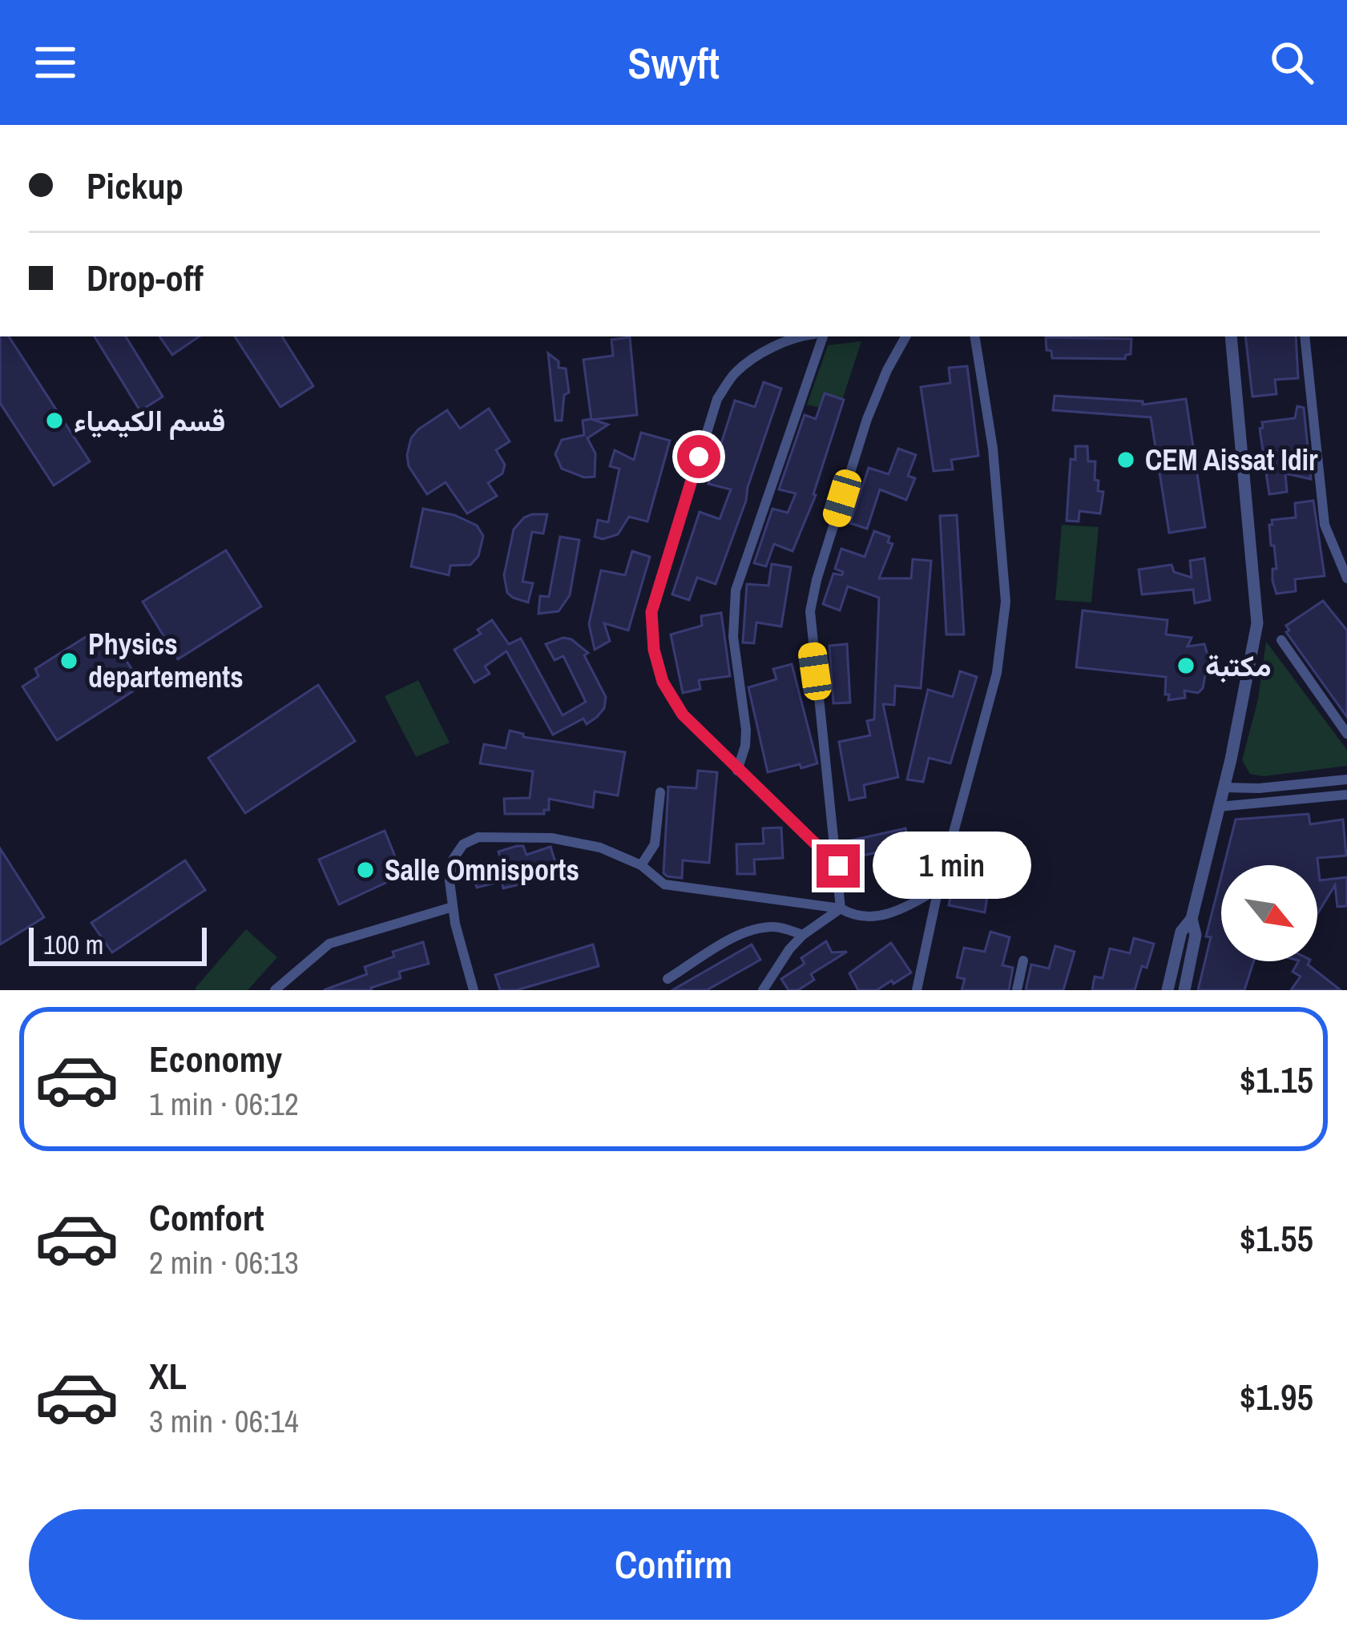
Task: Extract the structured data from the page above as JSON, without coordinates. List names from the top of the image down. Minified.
{"places":["قسم الكيمياء","CEM Aissat Idir","Physics departements","مكتبة","Salle Omnisports"],"scale_bar":"100 m","north":"bottom right","page":{"header":"Swyft","banner":["Pickup","Drop-off"],"bubble":"1 min","scale":"100 m","list":[{"name":"Economy","note":"1 min · 06:12","value":"$1.15"},{"name":"Comfort","note":"2 min · 06:13","value":"$1.55"},{"name":"XL","note":"3 min · 06:14","value":"$1.95"}],"buttons":"Confirm"}}
